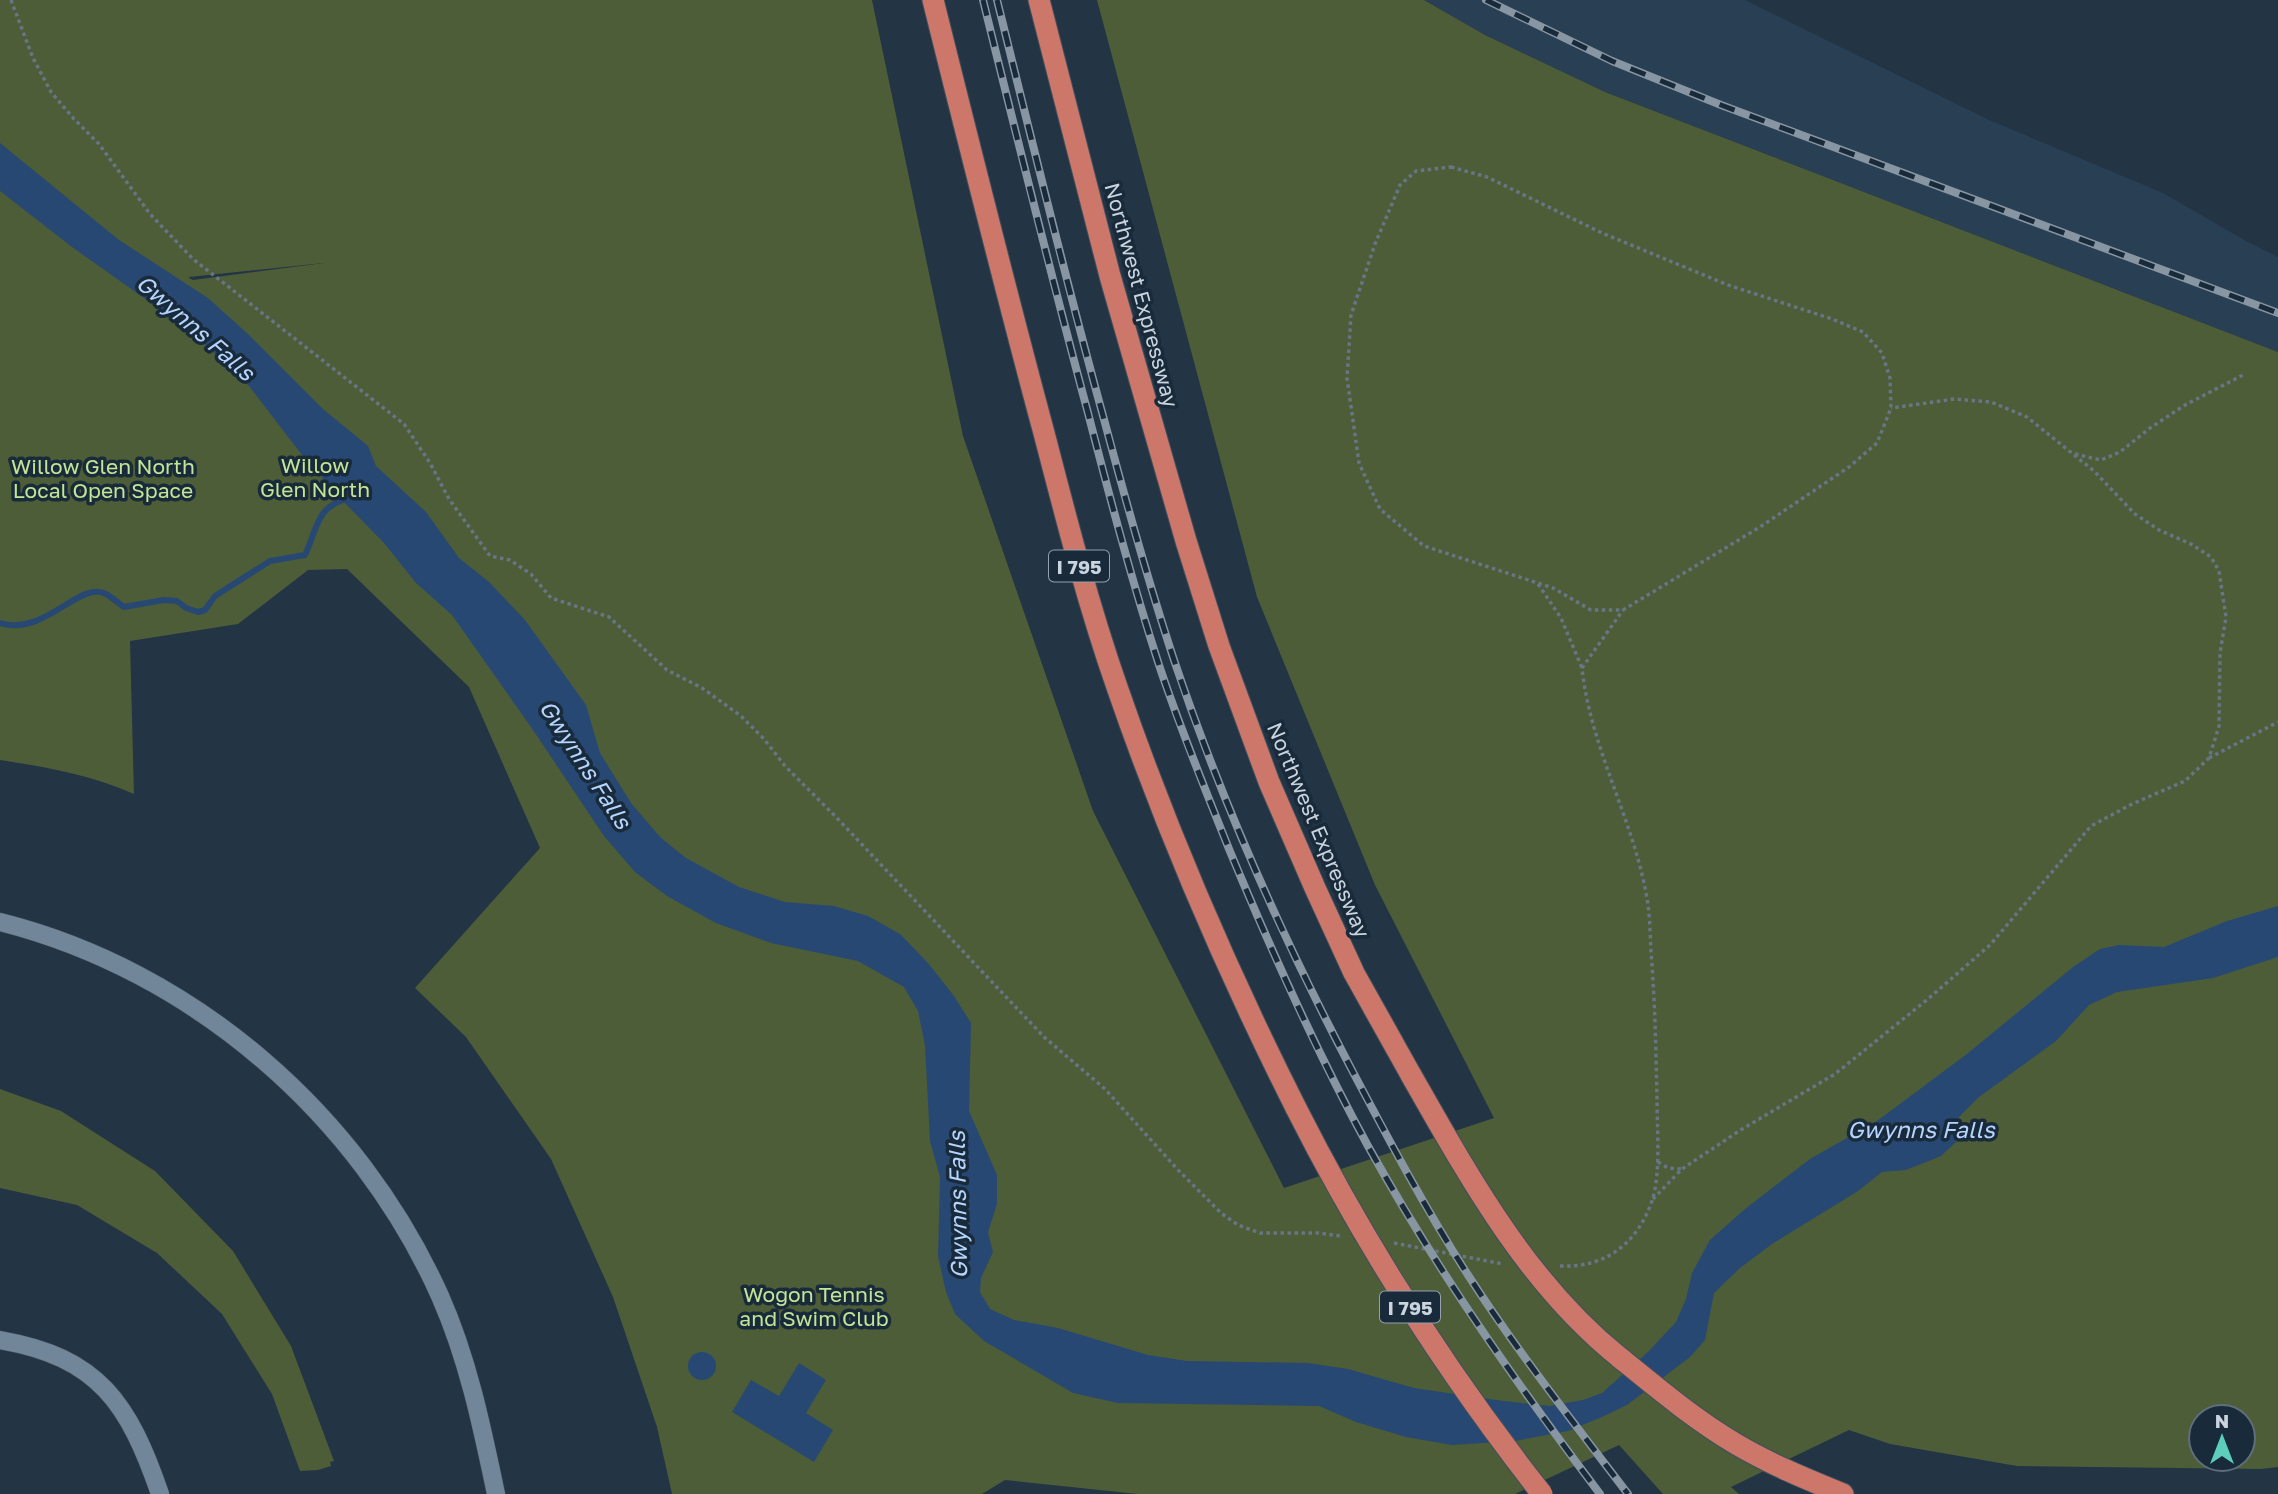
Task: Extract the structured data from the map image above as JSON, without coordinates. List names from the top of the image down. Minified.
{"streets":{"highway":["Northwest Expressway","I 795"]},"water":["Gwynns Falls"],"parks":["Willow Glen North","Willow Glen North Local Open Space","Wogon Tennis and Swim Club"],"north":"top"}
